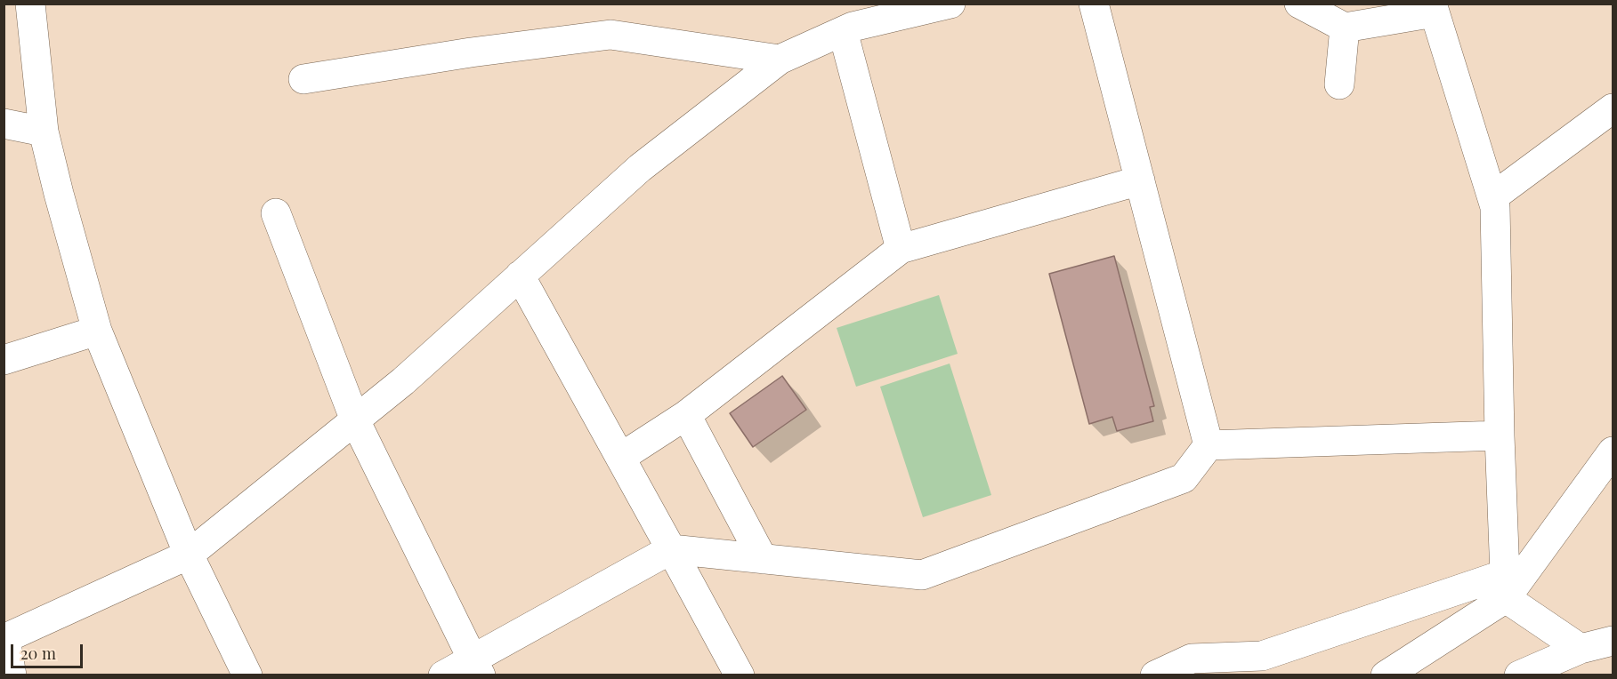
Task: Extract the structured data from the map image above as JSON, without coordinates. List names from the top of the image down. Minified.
{"scale_bar":"20 m"}
